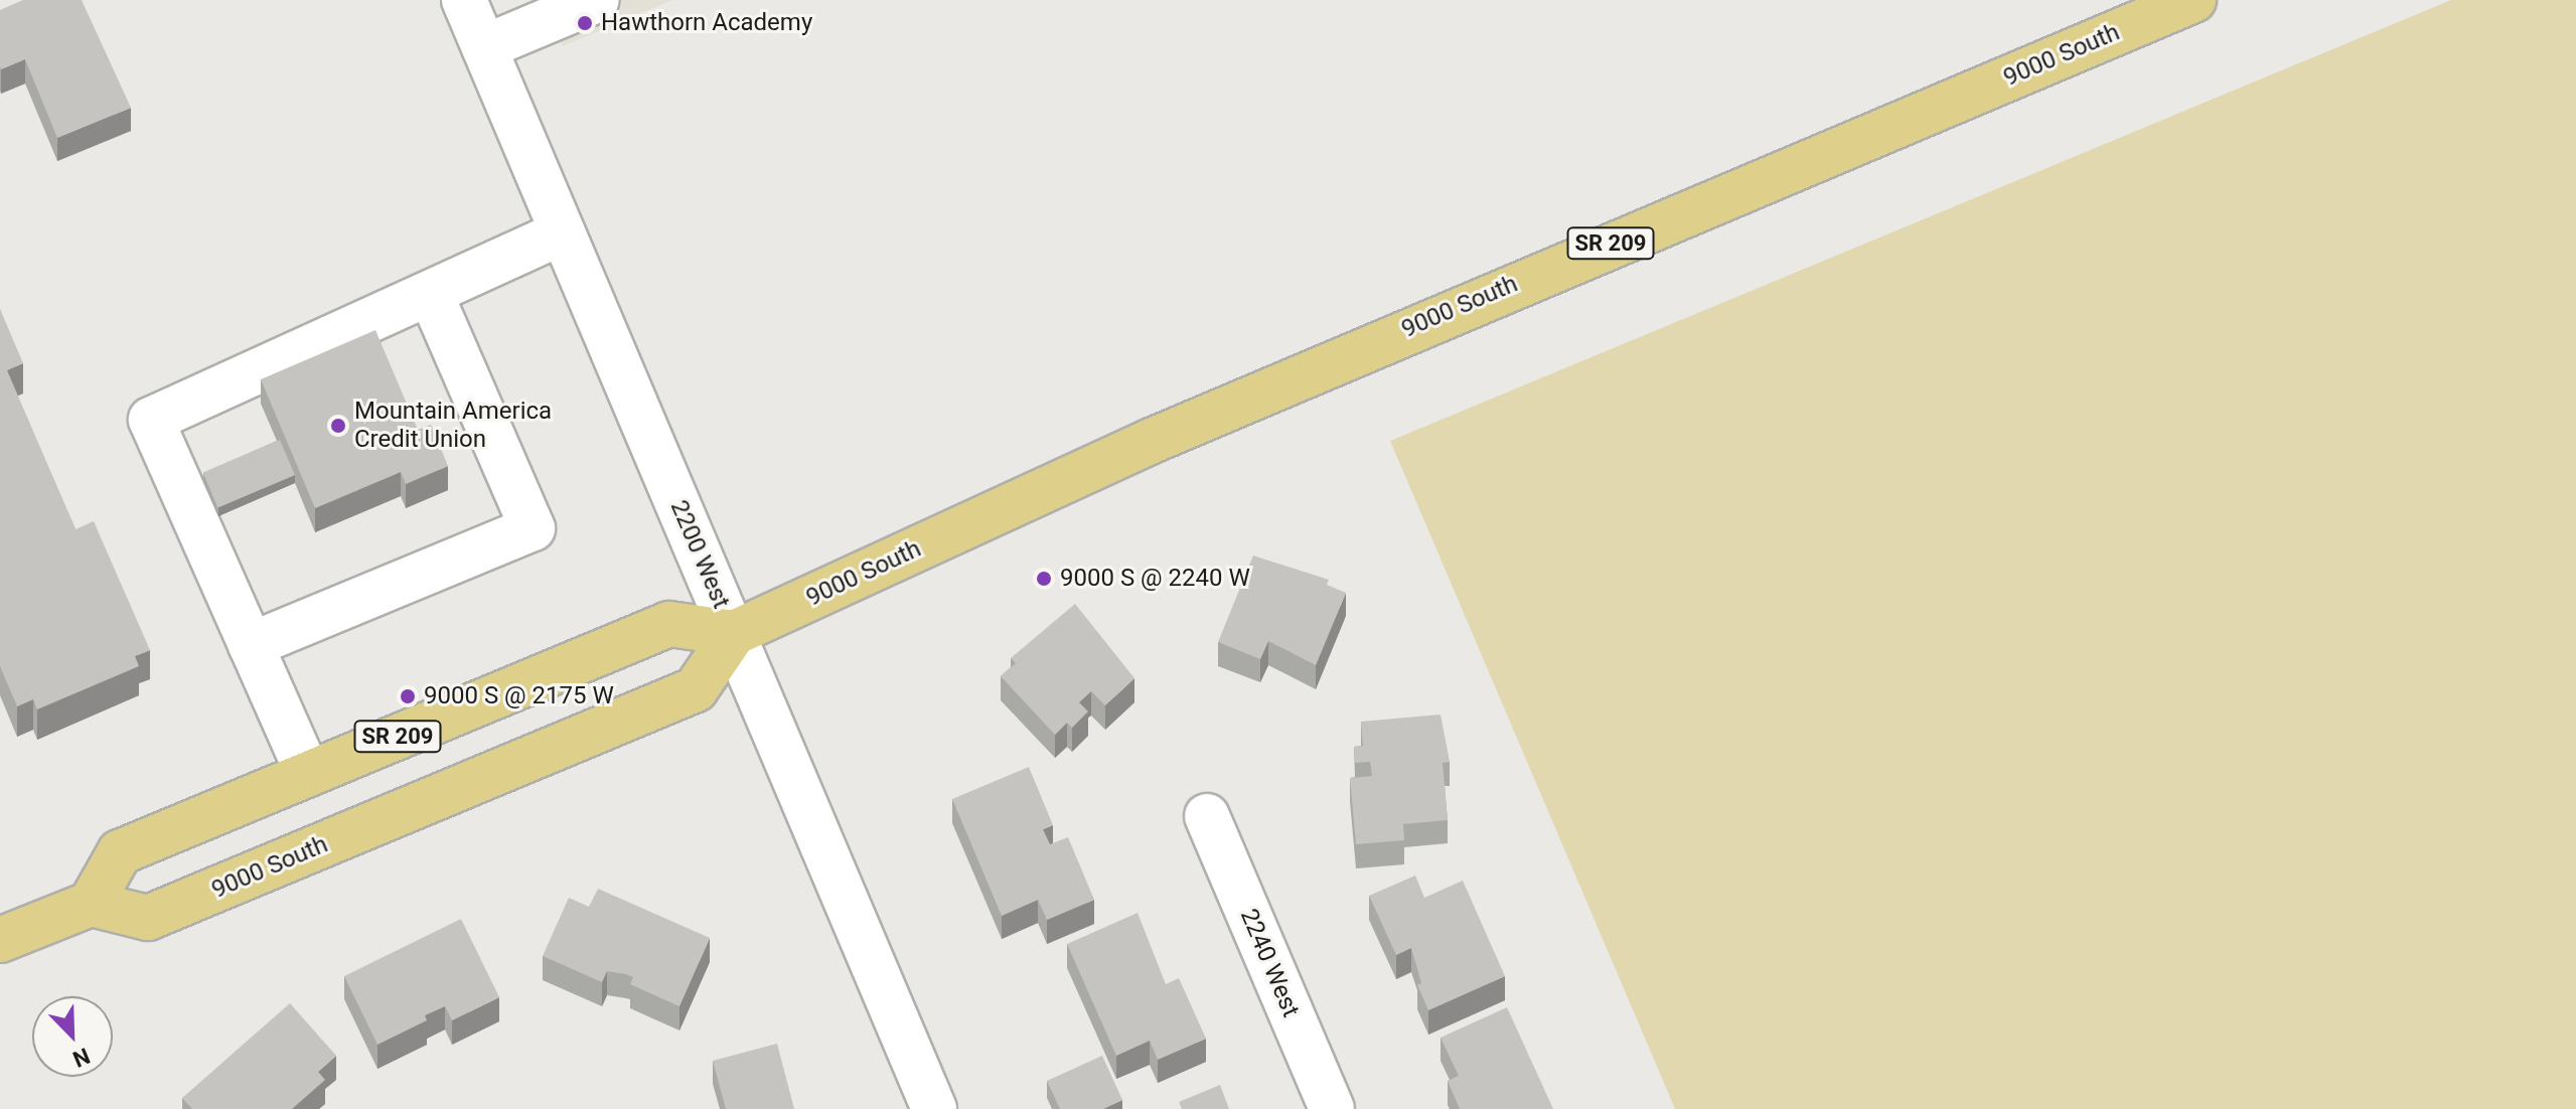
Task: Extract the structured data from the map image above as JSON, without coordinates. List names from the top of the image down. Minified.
{"streets":{"main road":["9000 South","SR 209"],"street":["2200 West","2240 West"]},"crossings":[["9000 South","SR 209"],["9000 South","2200 West"],["SR 209","2200 West"]],"places":["Hawthorn Academy","Mountain America Credit Union","9000 S @ 2240 W","9000 S @ 2175 W"],"north":"bottom right"}
